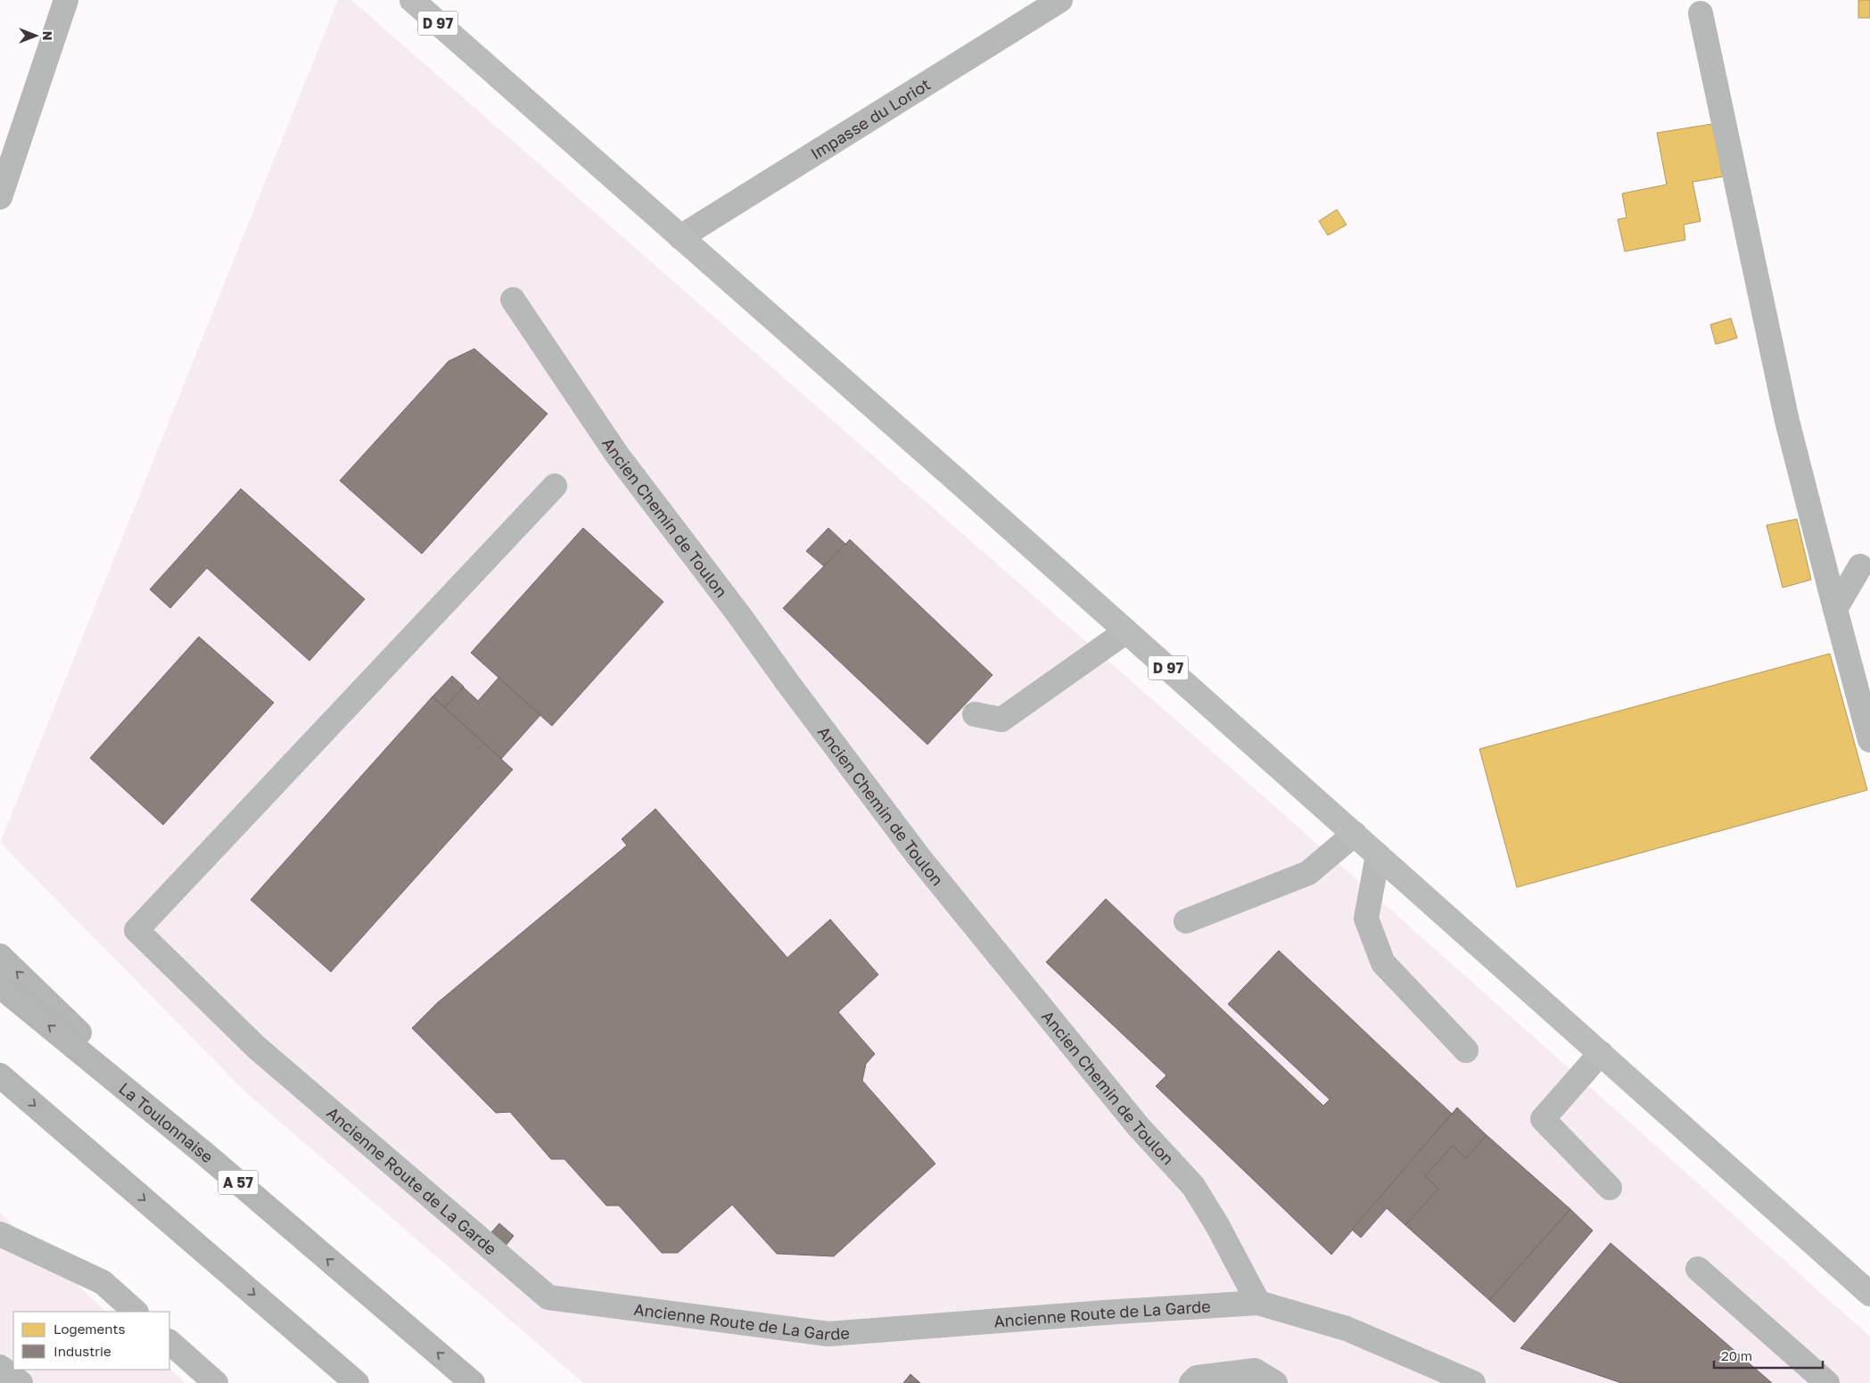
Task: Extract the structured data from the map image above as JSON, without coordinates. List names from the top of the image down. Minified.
{"streets":{"highway":["La Toulonnaise","A 57"],"main road":["D 97"],"street":["Impasse du Loriot","Ancien Chemin de Toulon","Ancienne Route de La Garde"]},"crossings":[["D 97","Impasse du Loriot"],["Ancien Chemin de Toulon","Ancienne Route de La Garde"]],"legend":["Logements","Industrie"],"scale_bar":"20 m","north":"right"}
